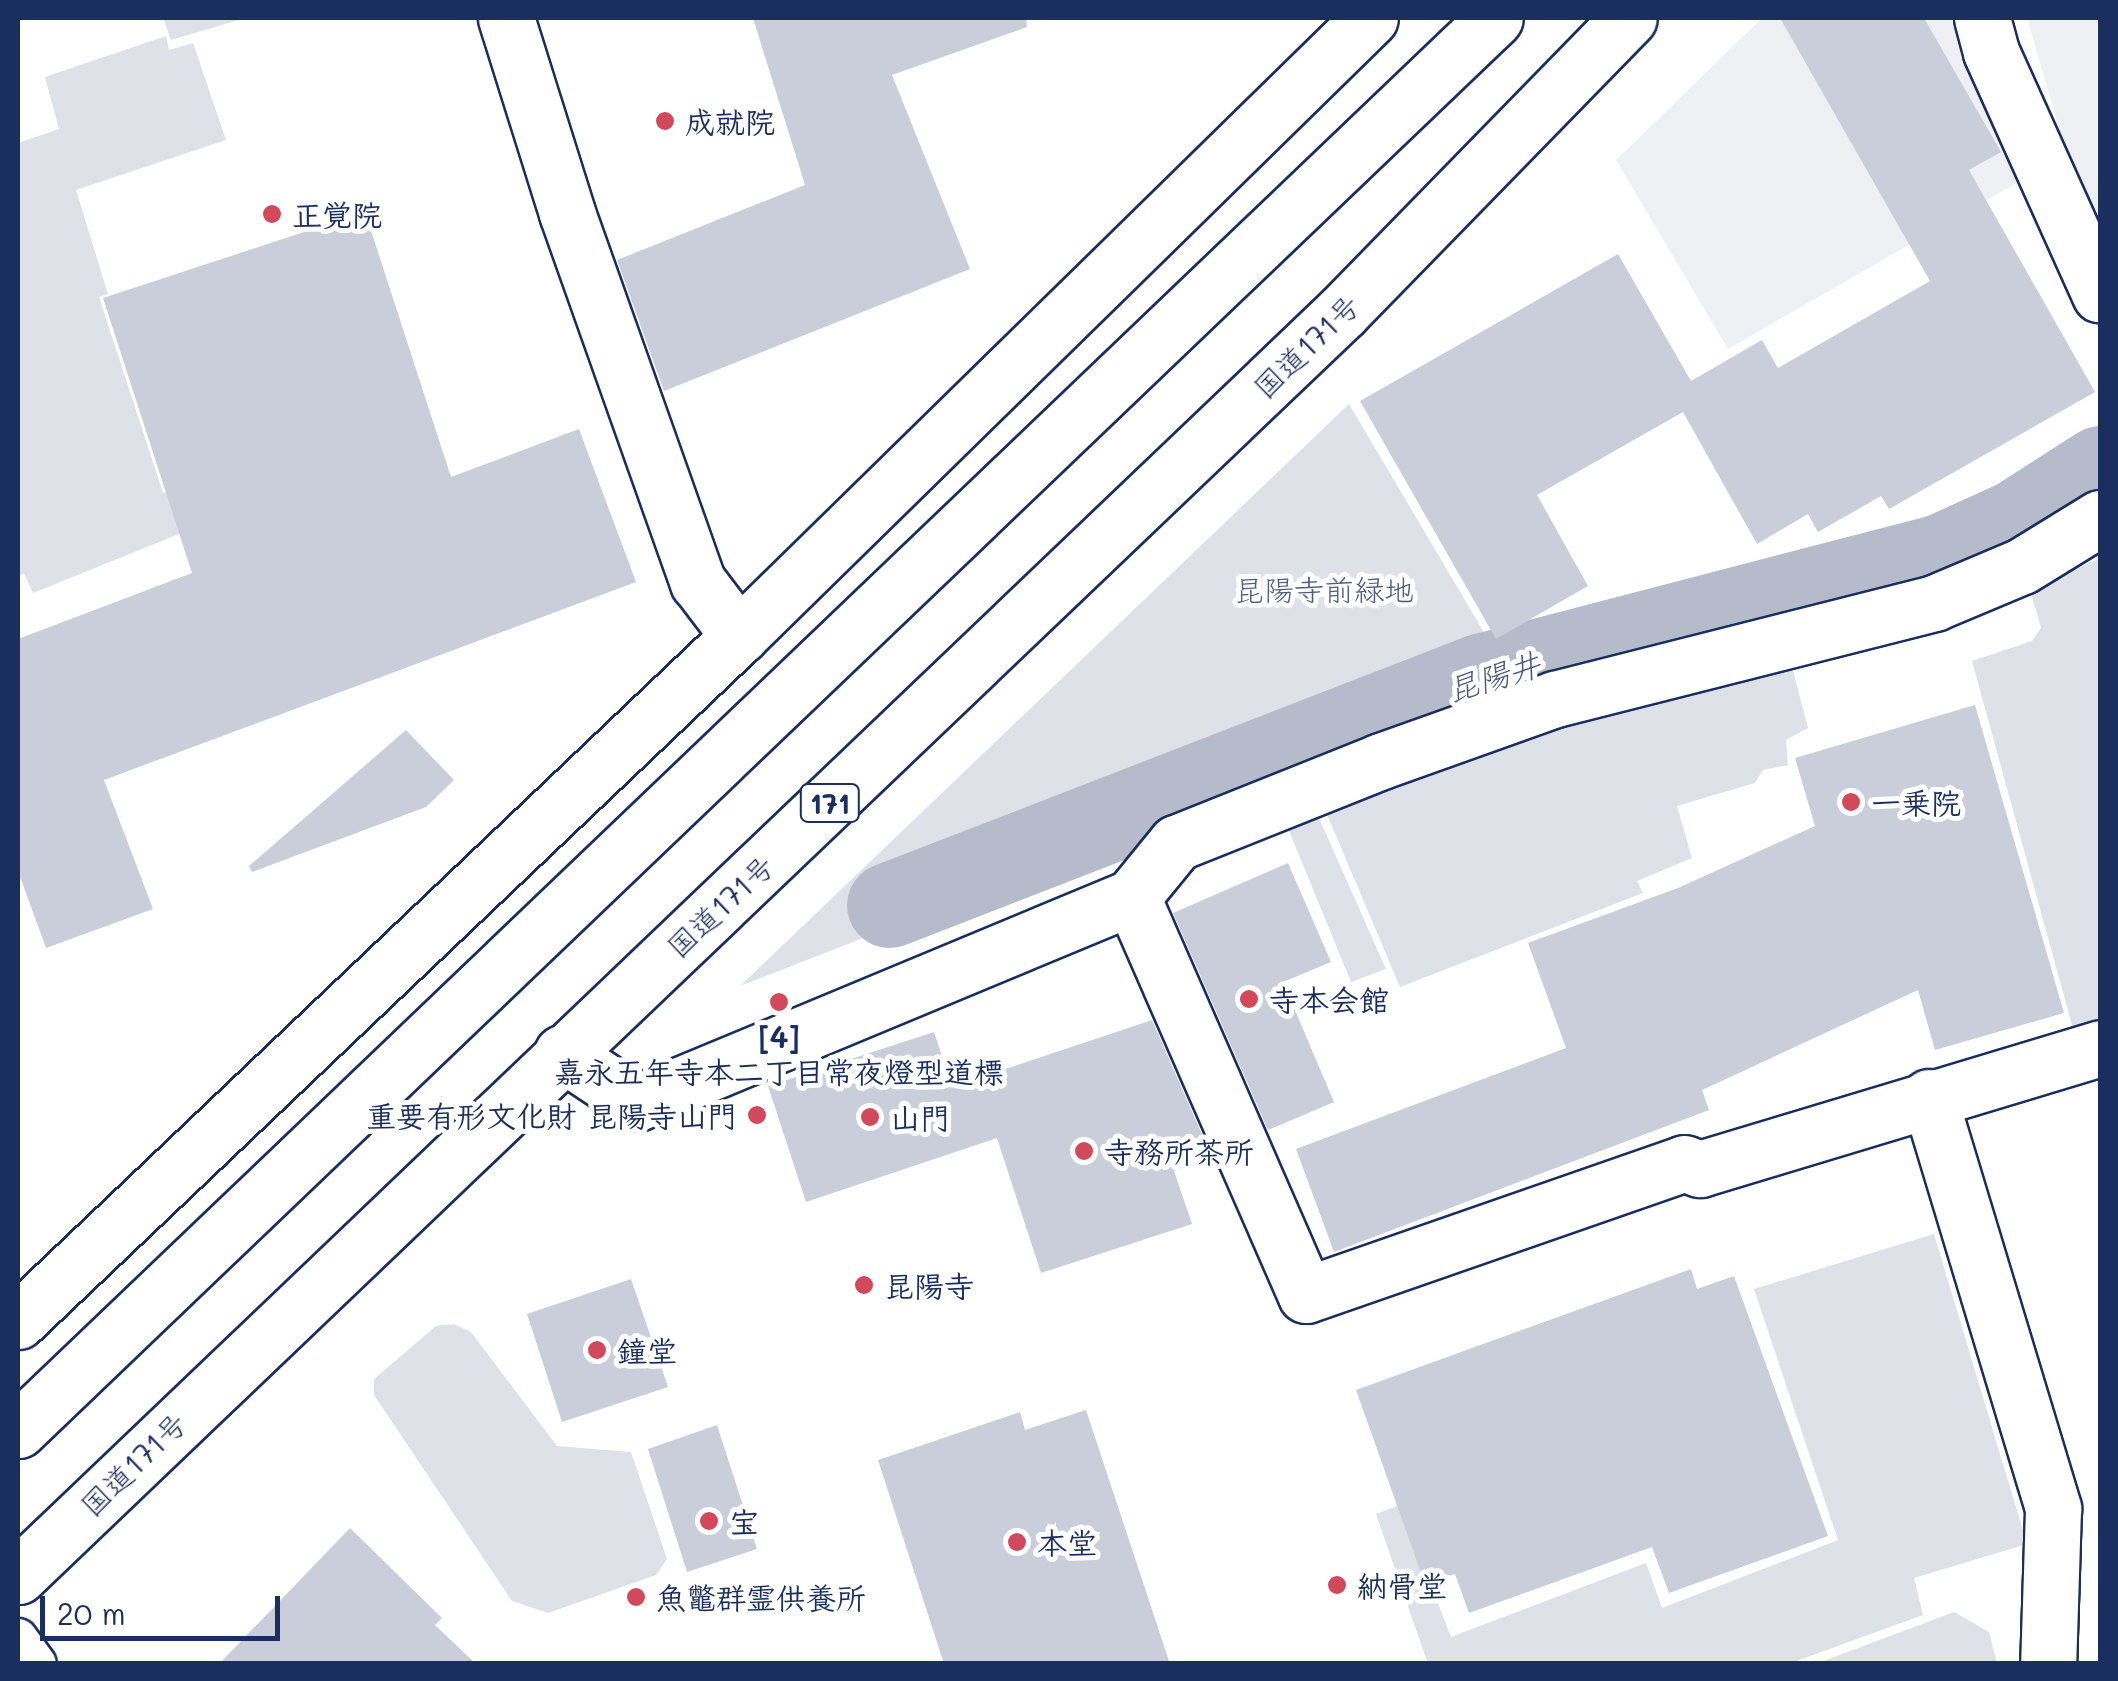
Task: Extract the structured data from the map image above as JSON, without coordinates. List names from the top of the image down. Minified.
{"streets":{"main road":["国道171号","171"]},"water":["昆陽井"],"parks":["昆陽寺前緑地"],"places":["成就院","正覚院","一乗院","寺本会館","[4] 嘉永五年寺本二丁目常夜燈型道標","重要有形文化財 昆陽寺山門","山門","寺務所茶所","昆陽寺","鐘堂","宝","本堂","納骨堂","魚鼈群霊供養所"],"scale_bar":"20 m"}
